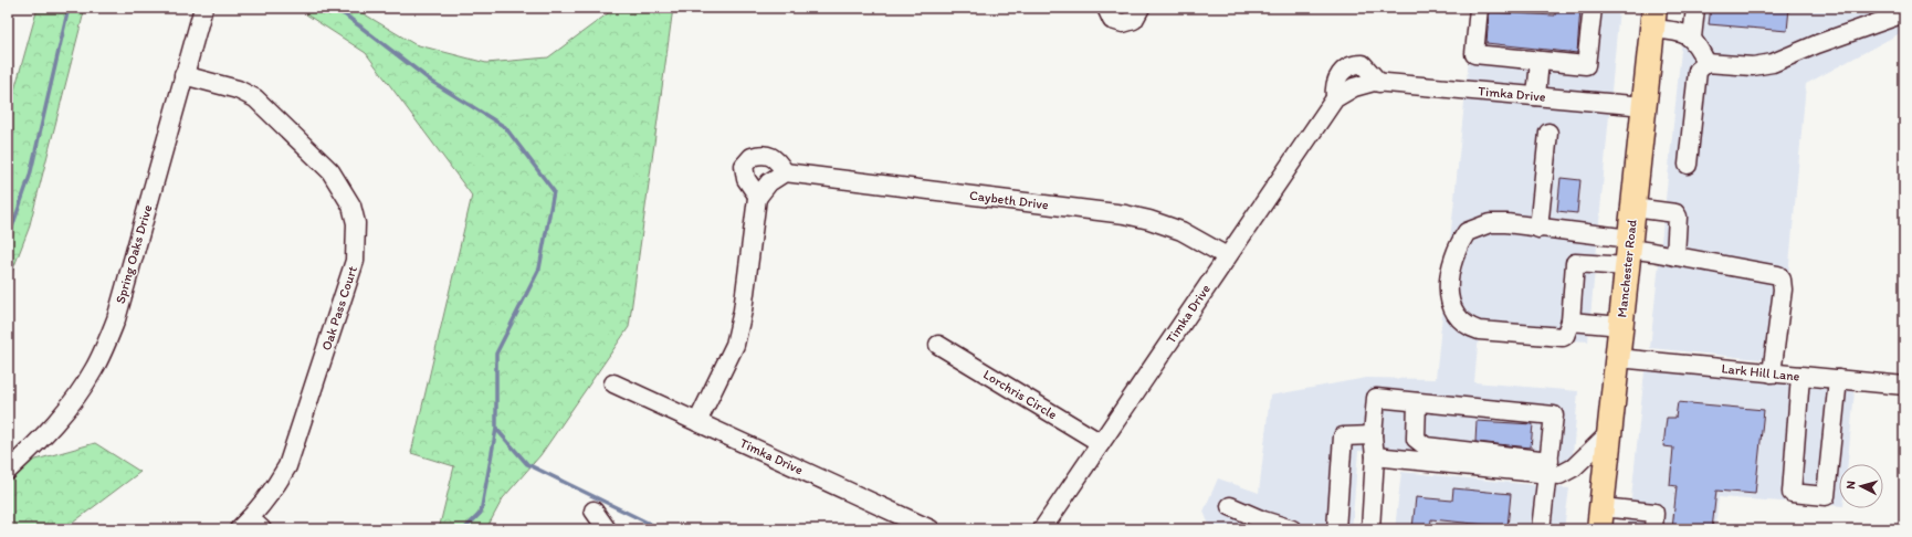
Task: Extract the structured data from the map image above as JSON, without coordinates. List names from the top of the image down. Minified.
{"streets":{"highway":["Manchester Road"],"street":["Timka Drive","Caybeth Drive","Spring Oaks Drive","Oak Pass Court","Lark Hill Lane","Lorchris Circle"]},"crossings":[["Timka Drive","Caybeth Drive"],["Timka Drive","Manchester Road"],["Timka Drive","Lorchris Circle"],["Spring Oaks Drive","Oak Pass Court"],["Manchester Road","Lark Hill Lane"]],"north":"left"}
